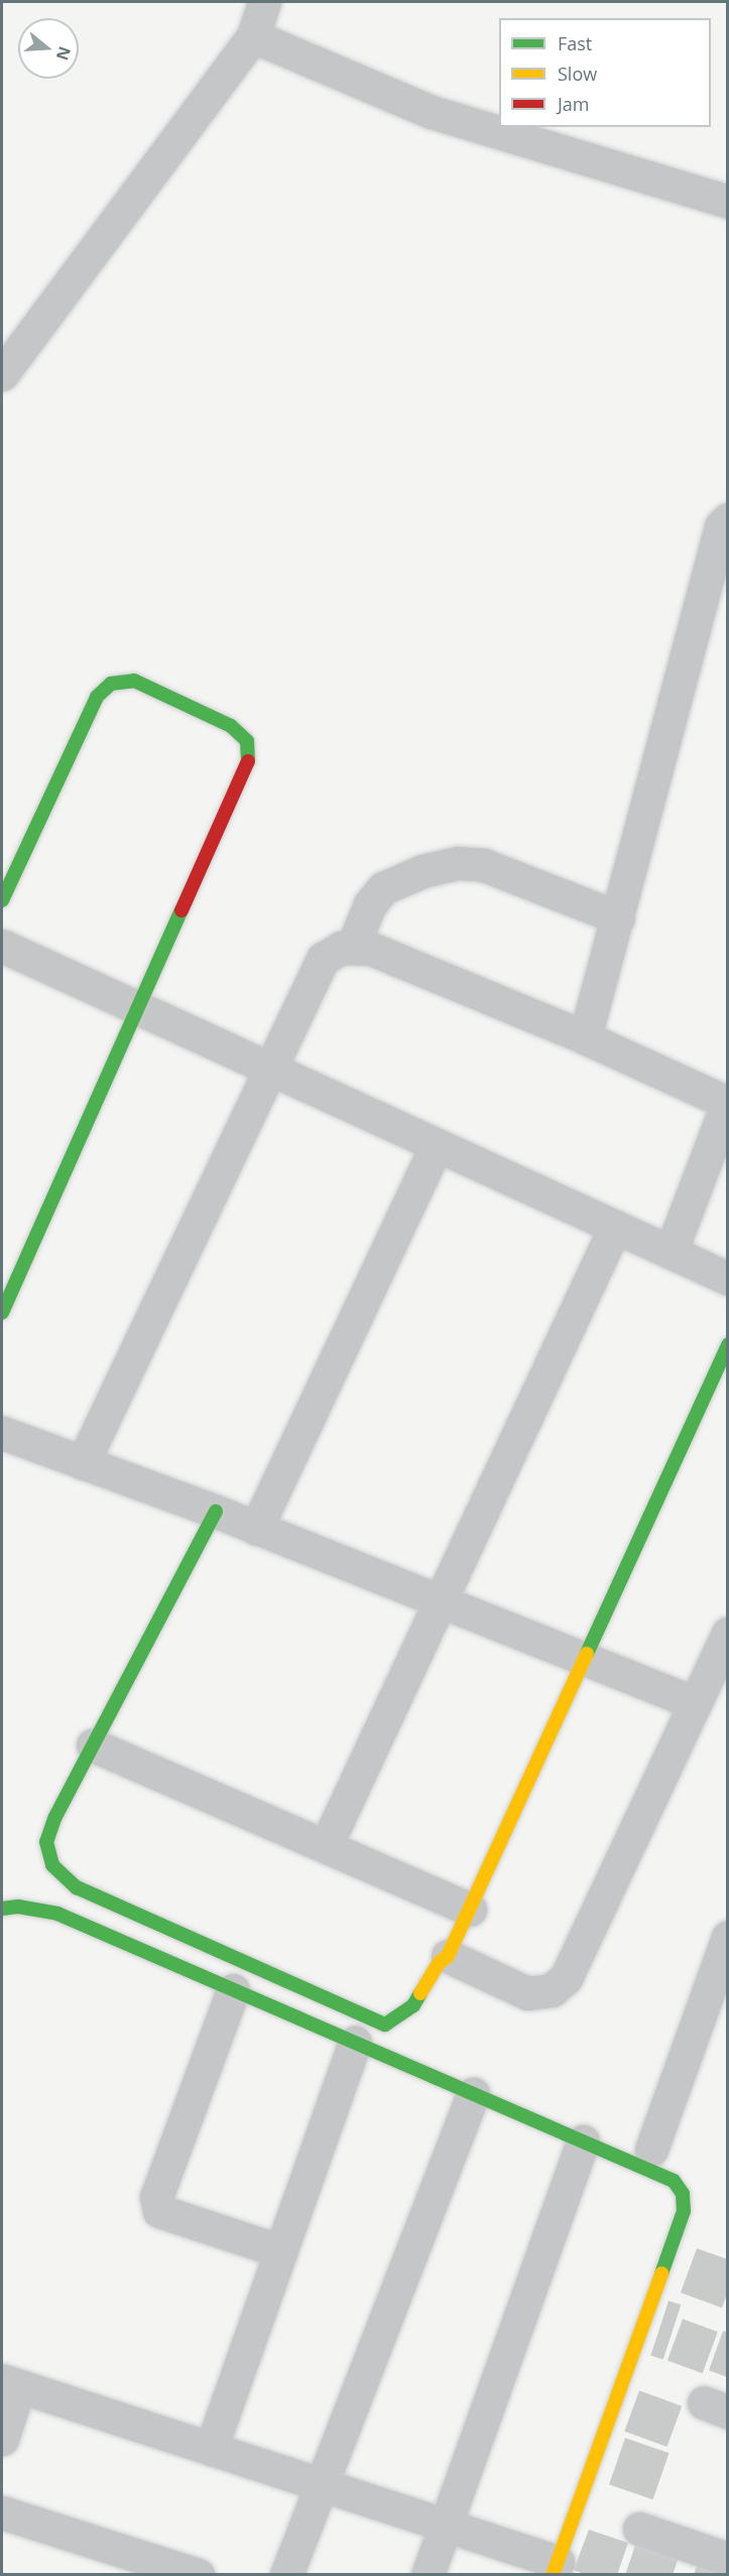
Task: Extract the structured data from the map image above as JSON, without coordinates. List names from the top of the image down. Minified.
{"legend":["Fast","Slow","Jam"],"north":"right"}
